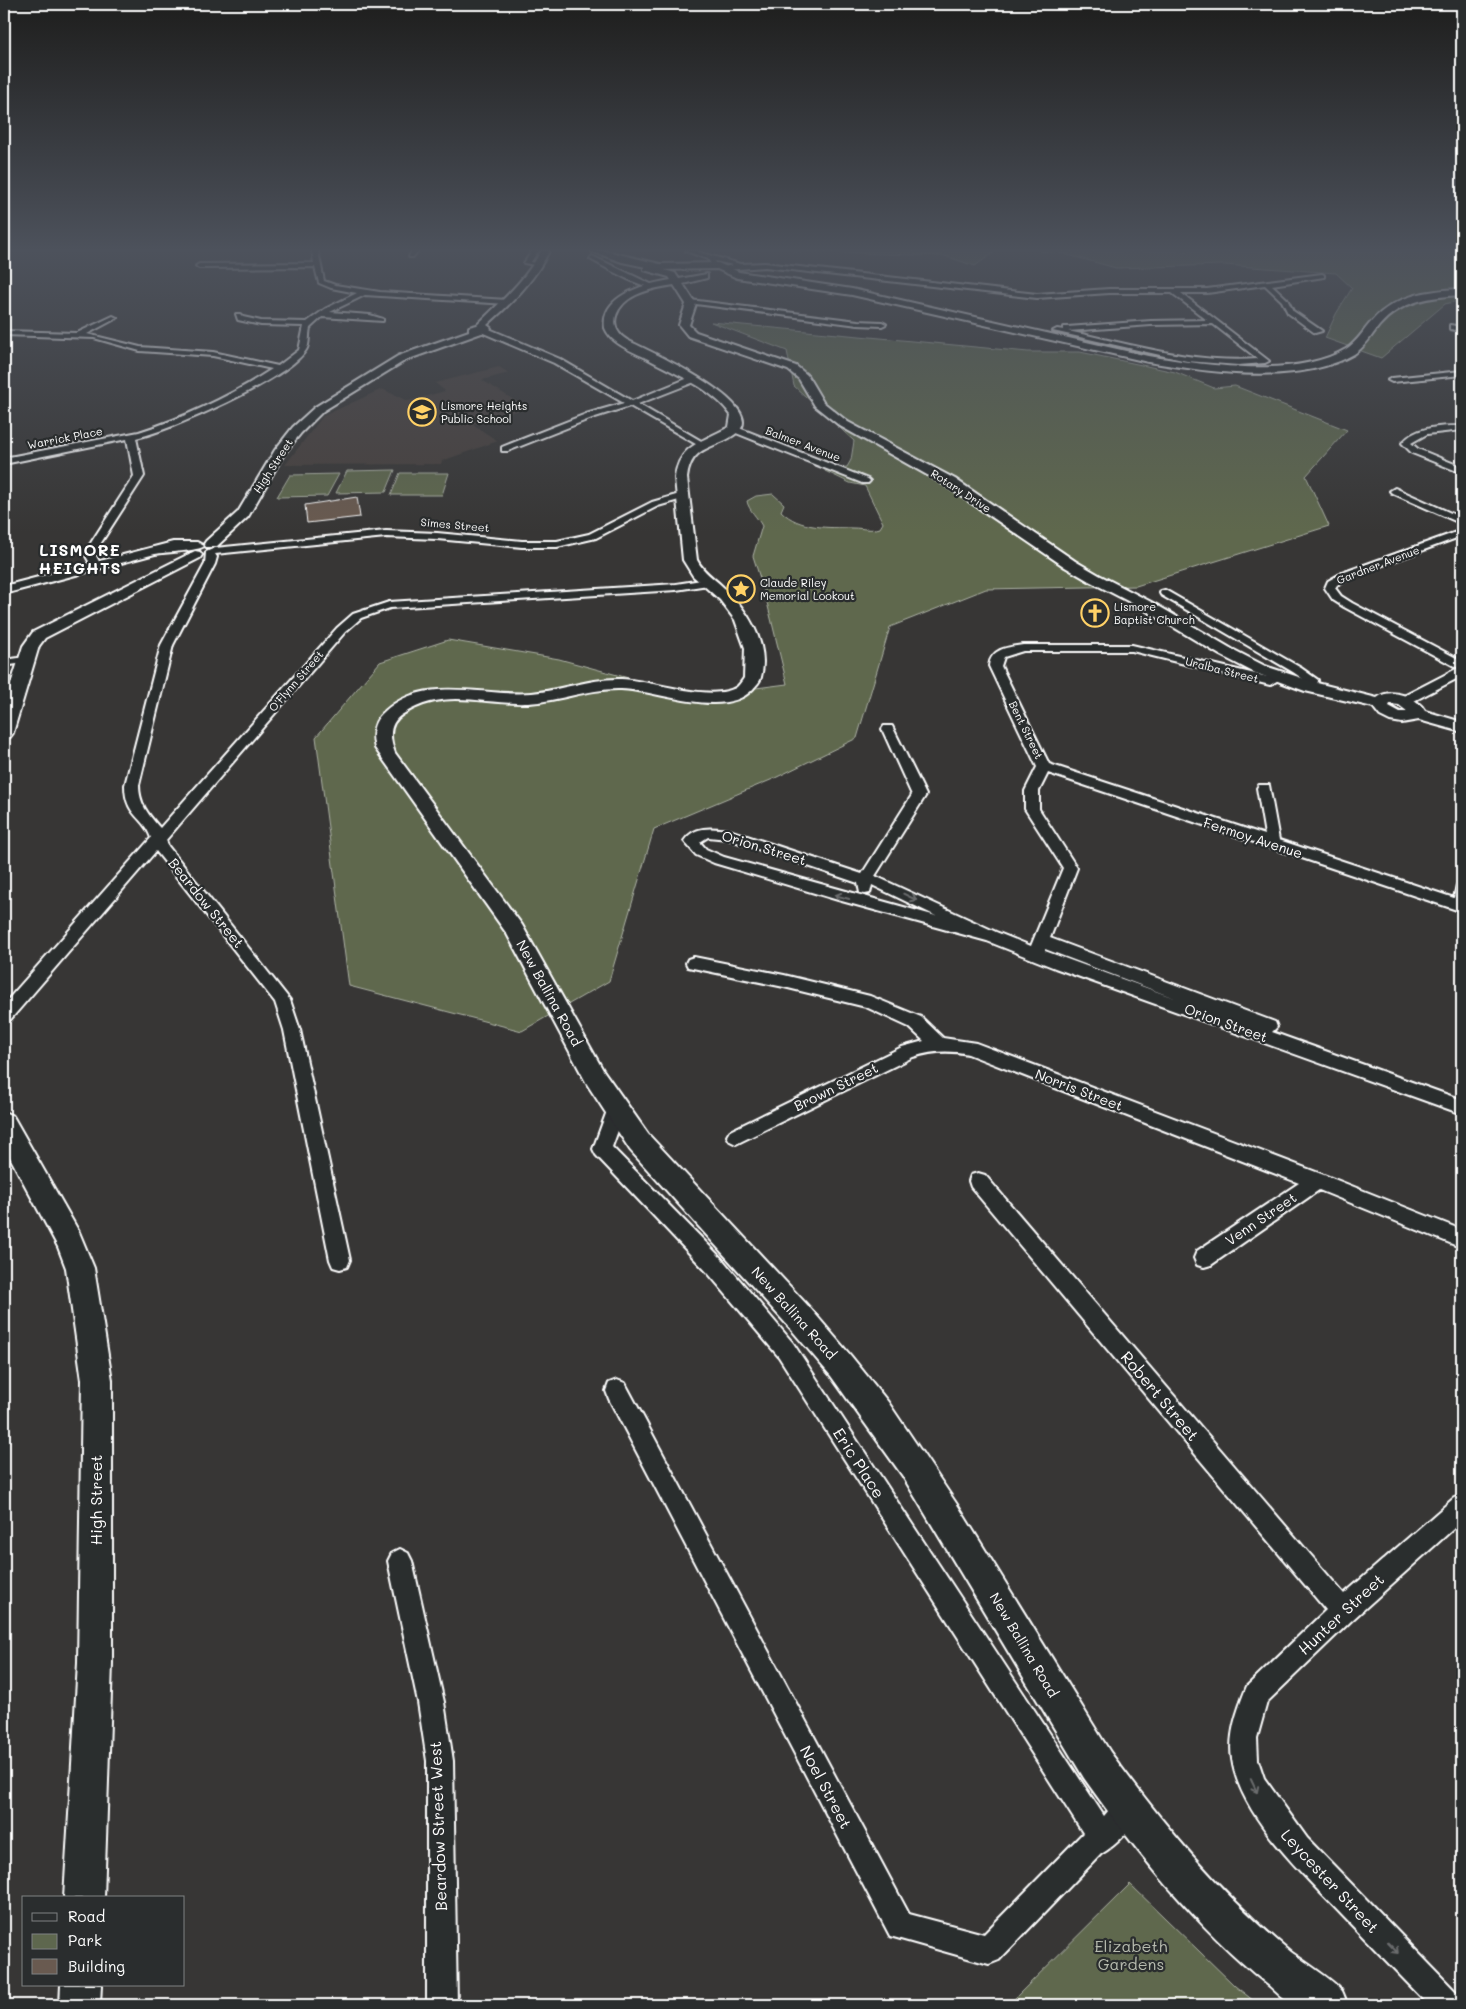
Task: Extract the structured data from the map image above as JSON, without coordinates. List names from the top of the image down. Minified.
{"streets":{"street":["Warrick Place","Balmer Avenue","High Street","Rotary Drive","Simes Street","Gardner Avenue","Uralba Street","O'Flynn Street","Bent Street","Fermoy Avenue","Orion Street","Beardow Street","New Ballina Road","Brown Street","Norris Street","Venn Street","Robert Street","Eric Place","Hunter Street","Noel Street","Beardow Street West","Leycester Street"]},"crossings":[["Balmer Avenue","New Ballina Road"],["High Street","Simes Street"],["High Street","Beardow Street"],["Rotary Drive","Uralba Street"],["Simes Street","Beardow Street"],["Simes Street","New Ballina Road"],["Uralba Street","Bent Street"],["O'Flynn Street","Beardow Street"],["O'Flynn Street","New Ballina Road"],["Bent Street","Fermoy Avenue"],["Bent Street","Orion Street"],["New Ballina Road","Eric Place"],["New Ballina Road","Noel Street"],["Brown Street","Norris Street"],["Norris Street","Venn Street"],["Robert Street","Hunter Street"],["Eric Place","Noel Street"],["Hunter Street","Leycester Street"]],"one_way":["Leycester Street"],"districts":["LISMORE HEIGHTS"],"parks":["Elizabeth Gardens"],"places":{"school or university":["Lismore Heights Public School"],"place":["Claude Riley Memorial Lookout"],"church":["Lismore Baptist Church"]},"legend":["Road","Park","Building"]}
